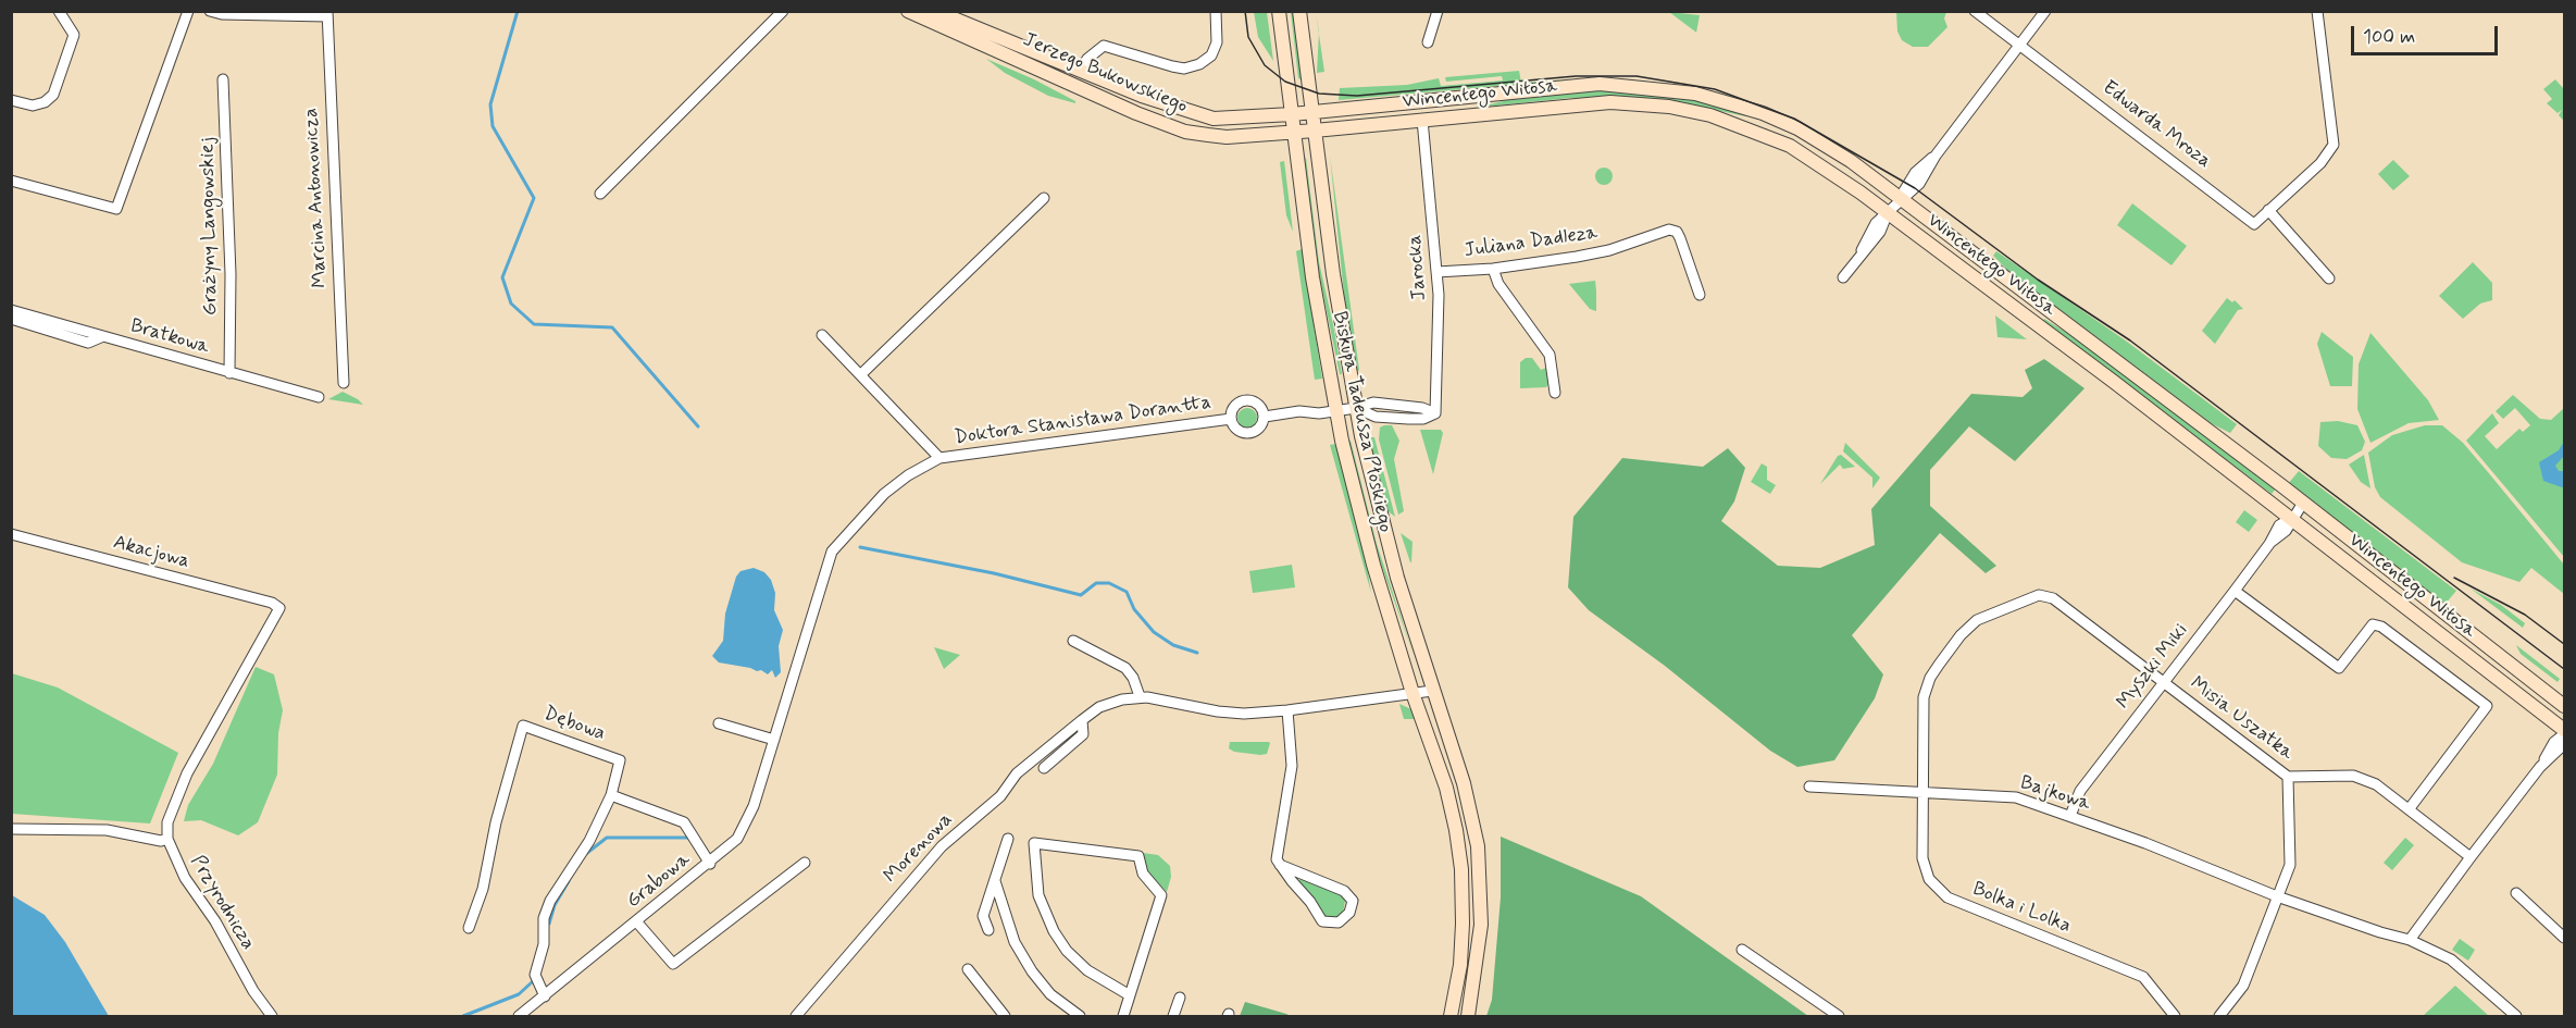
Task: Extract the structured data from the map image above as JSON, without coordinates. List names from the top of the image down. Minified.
{"streets":{"main road":["Jerzego Bukowskiego","Wincentego Witosa","Biskupa Tadeusza Płoskiego"],"street":["Edwarda Mroza","Marcina Antonowicza","Grażyny Langowskiej","Juliana Dadleza","Jarocka","Bratkowa","Doktora Stanisława Dorantta","Akacjowa","Myszki Miki","Misia Uszatka","Dębowa","Bajkowa","Morenowa","Grabowa","Przyrodnicza","Bolka i Lolka"]},"crossings":[["Jerzego Bukowskiego","Wincentego Witosa"],["Jerzego Bukowskiego","Biskupa Tadeusza Płoskiego"],["Wincentego Witosa","Jarocka"],["Wincentego Witosa","Biskupa Tadeusza Płoskiego"],["Wincentego Witosa","Myszki Miki"],["Grażyny Langowskiej","Bratkowa"],["Juliana Dadleza","Jarocka"],["Jarocka","Biskupa Tadeusza Płoskiego"],["Doktora Stanisława Dorantta","Grabowa"],["Akacjowa","Przyrodnicza"],["Myszki Miki","Misia Uszatka"],["Myszki Miki","Bajkowa"],["Misia Uszatka","Bajkowa"],["Misia Uszatka","Bolka i Lolka"],["Bajkowa","Bolka i Lolka"]],"scale_bar":"100 m"}
